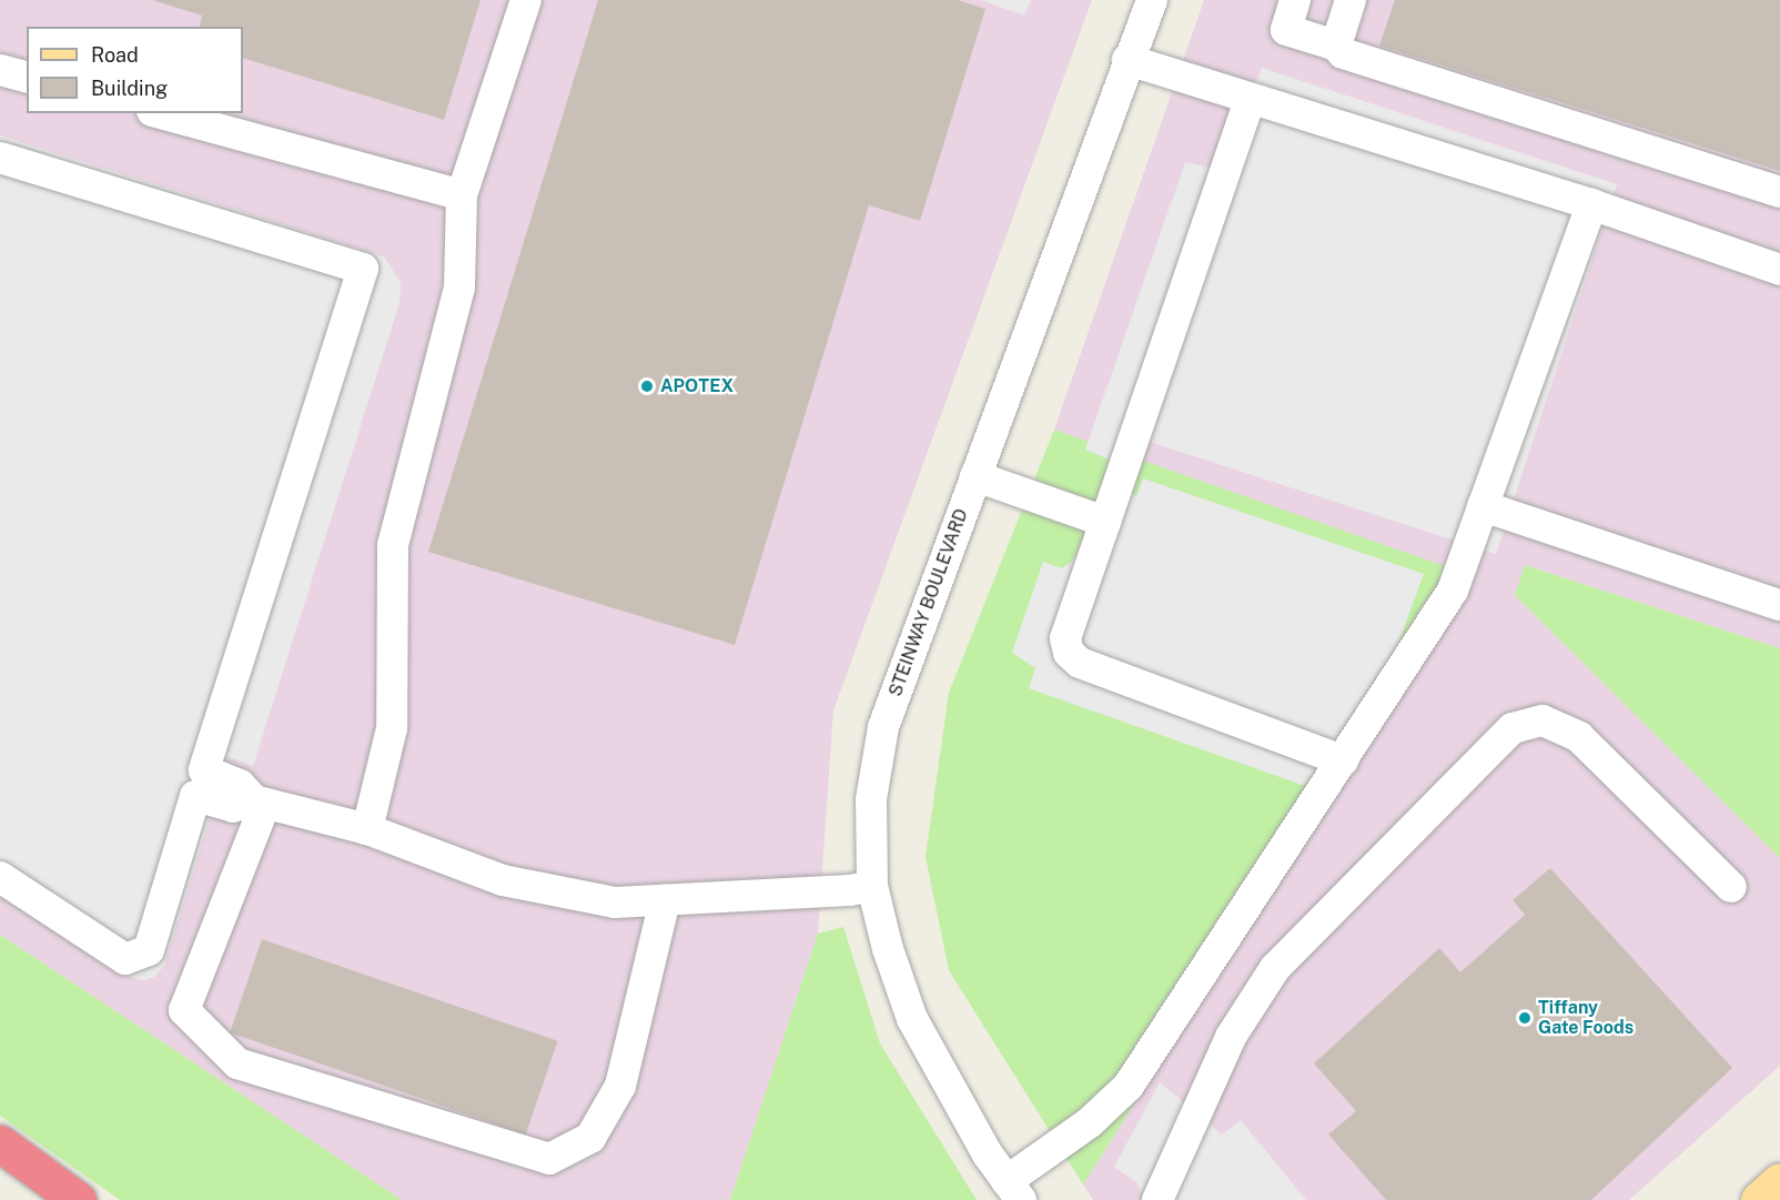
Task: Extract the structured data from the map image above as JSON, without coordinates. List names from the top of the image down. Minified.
{"streets":{"street":["STEINWAY BOULEVARD"]},"places":["APOTEX","Tiffany Gate Foods"],"legend":["Road","Building"]}
